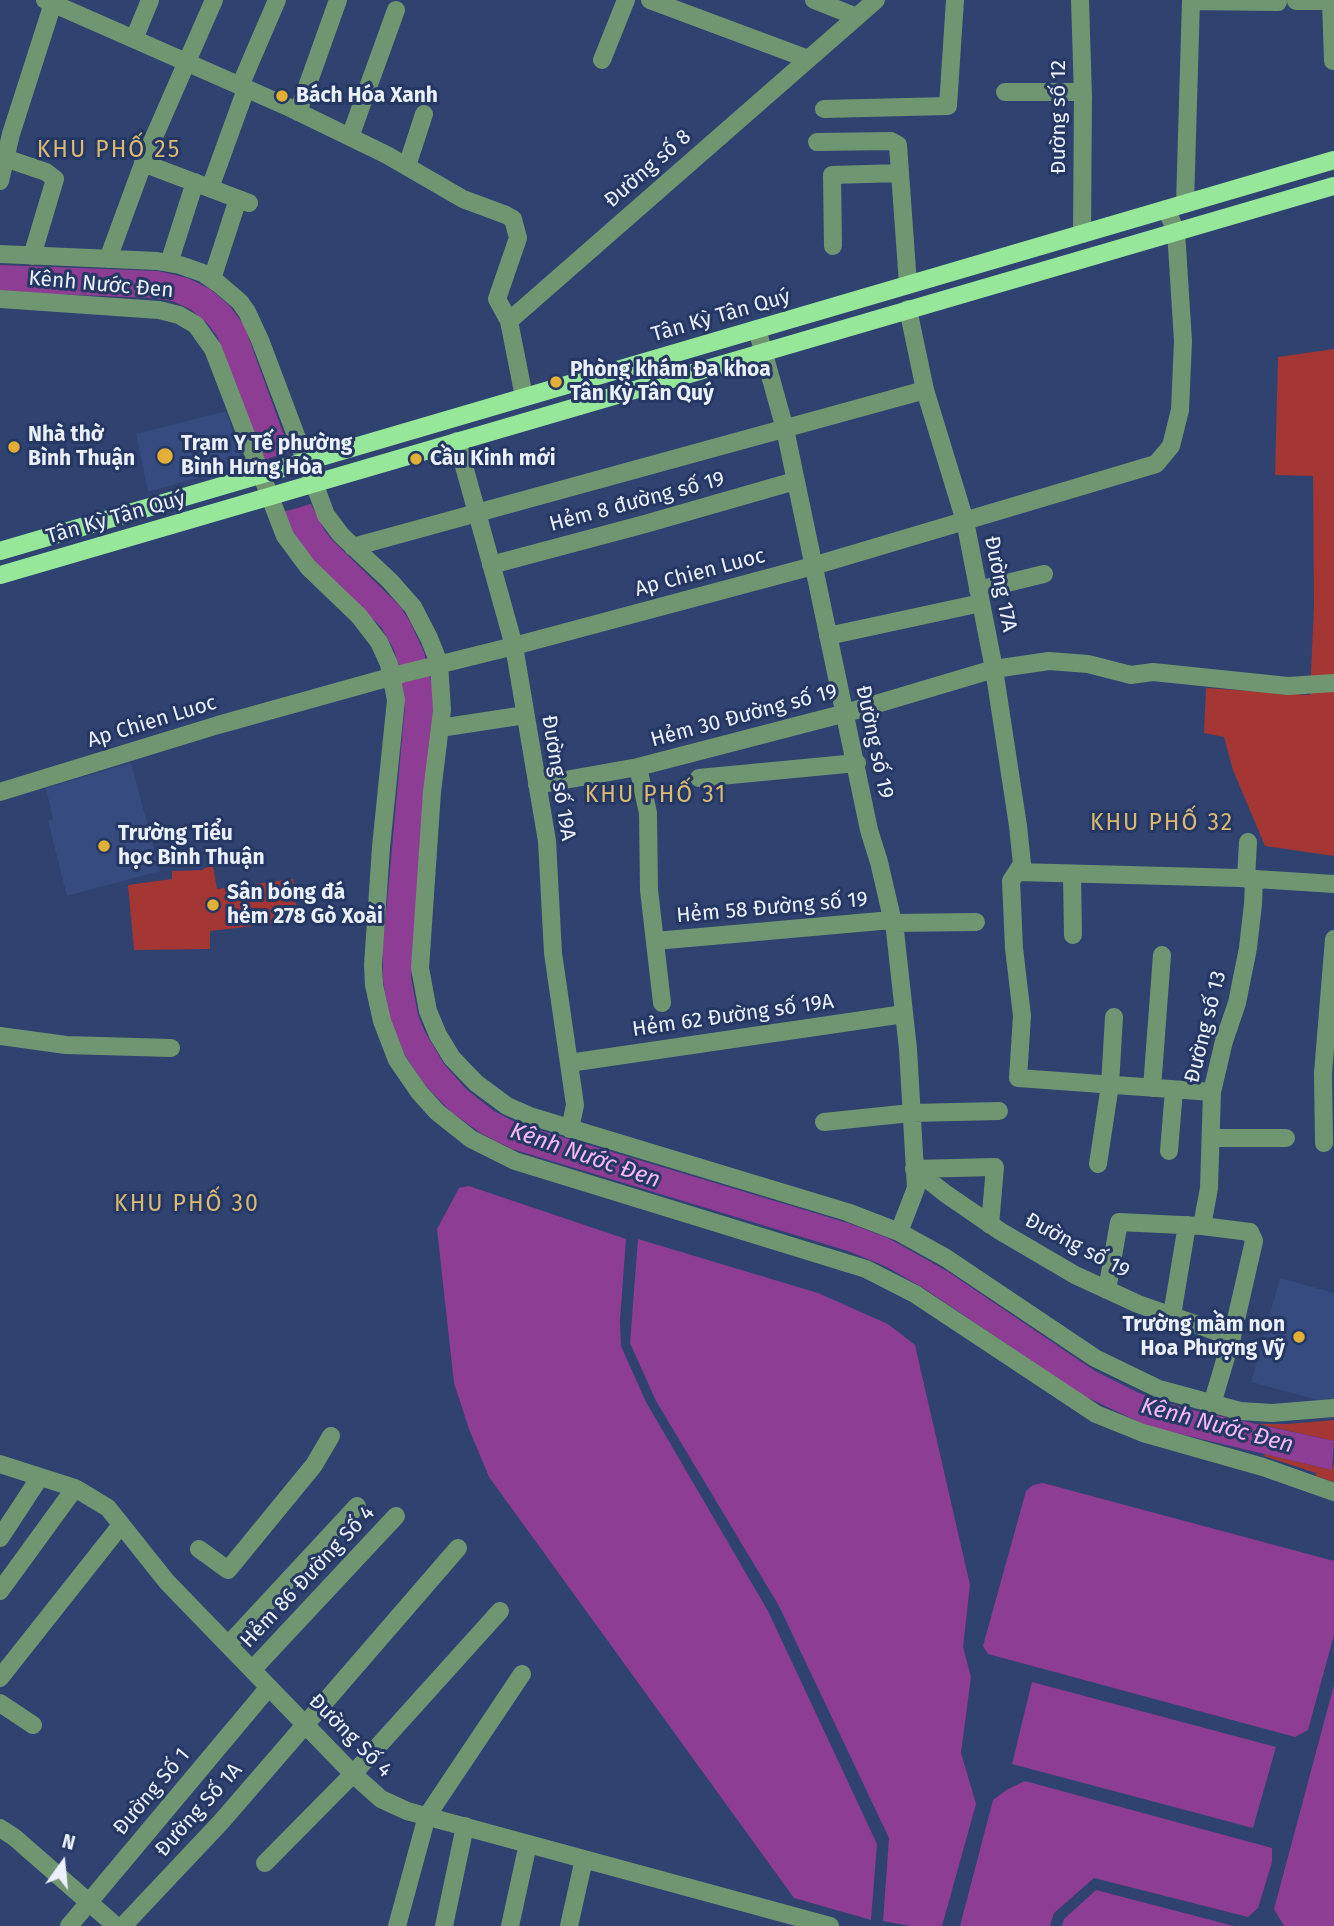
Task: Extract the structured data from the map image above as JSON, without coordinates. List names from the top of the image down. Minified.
{"streets":{"main road":["Tân Kỳ Tân Quý"],"street":["Đường số 12","Đường số 8","Kênh Nước Đen","Hẻm 8 đường số 19","Ap Chien Luoc","Đường 17A","Hẻm 30 Đường số 19","Đường số 19","Đường số 19A","Hẻm 58 Đường số 19","Hẻm 62 Đường số 19A","Đường số 13","Hẻm 86 Đường Số 4","Đường Số 4","Đường Số 1","Đường Số 1A"]},"crossings":[["Đường số 12","Tân Kỳ Tân Quý"],["Kênh Nước Đen","Tân Kỳ Tân Quý"],["Kênh Nước Đen","Ap Chien Luoc"],["Kênh Nước Đen","Đường số 19"],["Kênh Nước Đen","Đường số 19A"],["Tân Kỳ Tân Quý","Ap Chien Luoc"],["Tân Kỳ Tân Quý","Đường 17A"],["Tân Kỳ Tân Quý","Đường số 19"],["Tân Kỳ Tân Quý","Đường số 19A"],["Hẻm 8 đường số 19","Đường số 19"],["Hẻm 8 đường số 19","Đường số 19A"],["Ap Chien Luoc","Đường 17A"],["Ap Chien Luoc","Đường số 19"],["Ap Chien Luoc","Đường số 19A"],["Đường 17A","Hẻm 30 Đường số 19"],["Hẻm 30 Đường số 19","Đường số 19"],["Hẻm 30 Đường số 19","Đường số 19A"],["Đường số 19","Hẻm 58 Đường số 19"],["Đường số 19","Hẻm 62 Đường số 19A"],["Đường số 19","Đường số 13"],["Đường số 19A","Hẻm 62 Đường số 19A"],["Hẻm 86 Đường Số 4","Đường Số 4"],["Đường Số 4","Đường Số 1"],["Đường Số 4","Đường Số 1A"]],"districts":["KHU PHỐ 25","KHU PHỐ 31","KHU PHỐ 32","KHU PHỐ 30"],"water":["Kênh Nước Đen"],"places":["Bách Hóa Xanh","Phòng khám Đa khoa Tân Kỳ Tân Quý","Nhà thờ Bình Thuận","Trạm Y Tế phường Bình Hưng Hòa","Cầu Kinh mới","Trường Tiểu học Bình Thuận","Sân bóng đá hẻm 278 Gò Xoài","Trường mầm non Hoa Phượng Vỹ"],"north":"top"}
